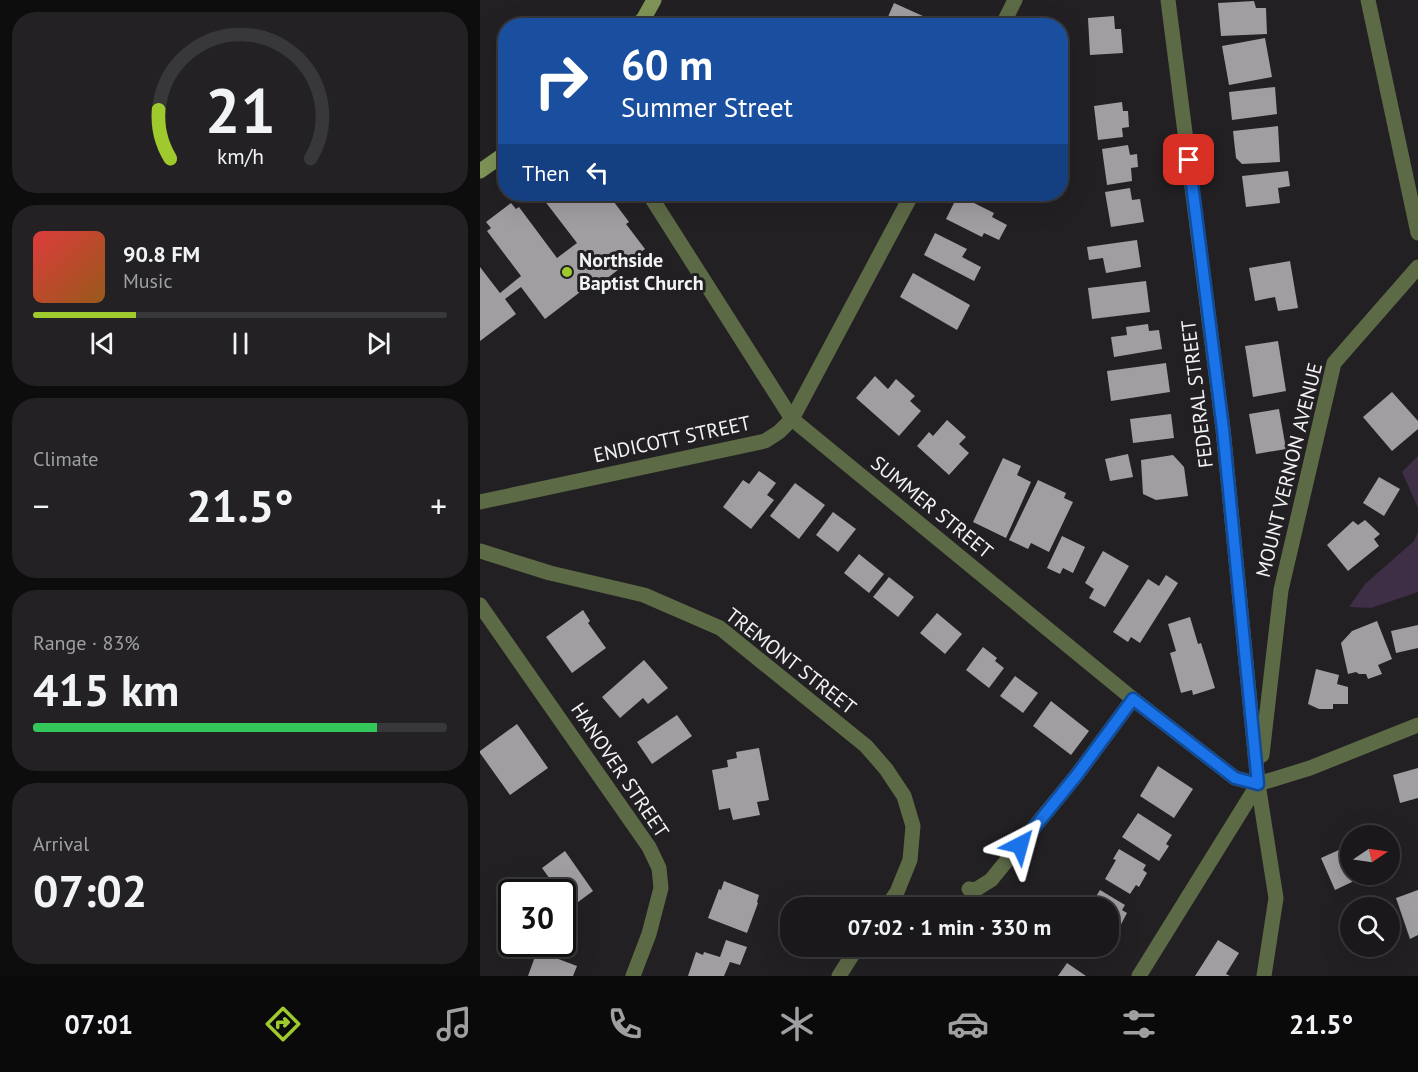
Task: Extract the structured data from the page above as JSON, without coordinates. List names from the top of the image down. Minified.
{"streets":{"street":["FEDERAL STREET","ENDICOTT STREET","MOUNT VERNON AVENUE","SUMMER STREET","TREMONT STREET","HANOVER STREET"]},"crossings":[["FEDERAL STREET","MOUNT VERNON AVENUE"],["FEDERAL STREET","SUMMER STREET"],["ENDICOTT STREET","SUMMER STREET"],["MOUNT VERNON AVENUE","SUMMER STREET"]],"places":["Northside Baptist Church"],"north":"right","page":{"turn":["60 m","Summer Street"],"then":"Then","song":["90.8 FM","Music"],"tile":["Climate",["Range · 83%","415 km"],["Arrival","07:02"]],"heat":["−","21.5°","+"],"limit":"30","trip":"07:02 · 1 min · 330 m","tabs":["07:01","21.5°"],"gauge":["21","km/h"]}}
